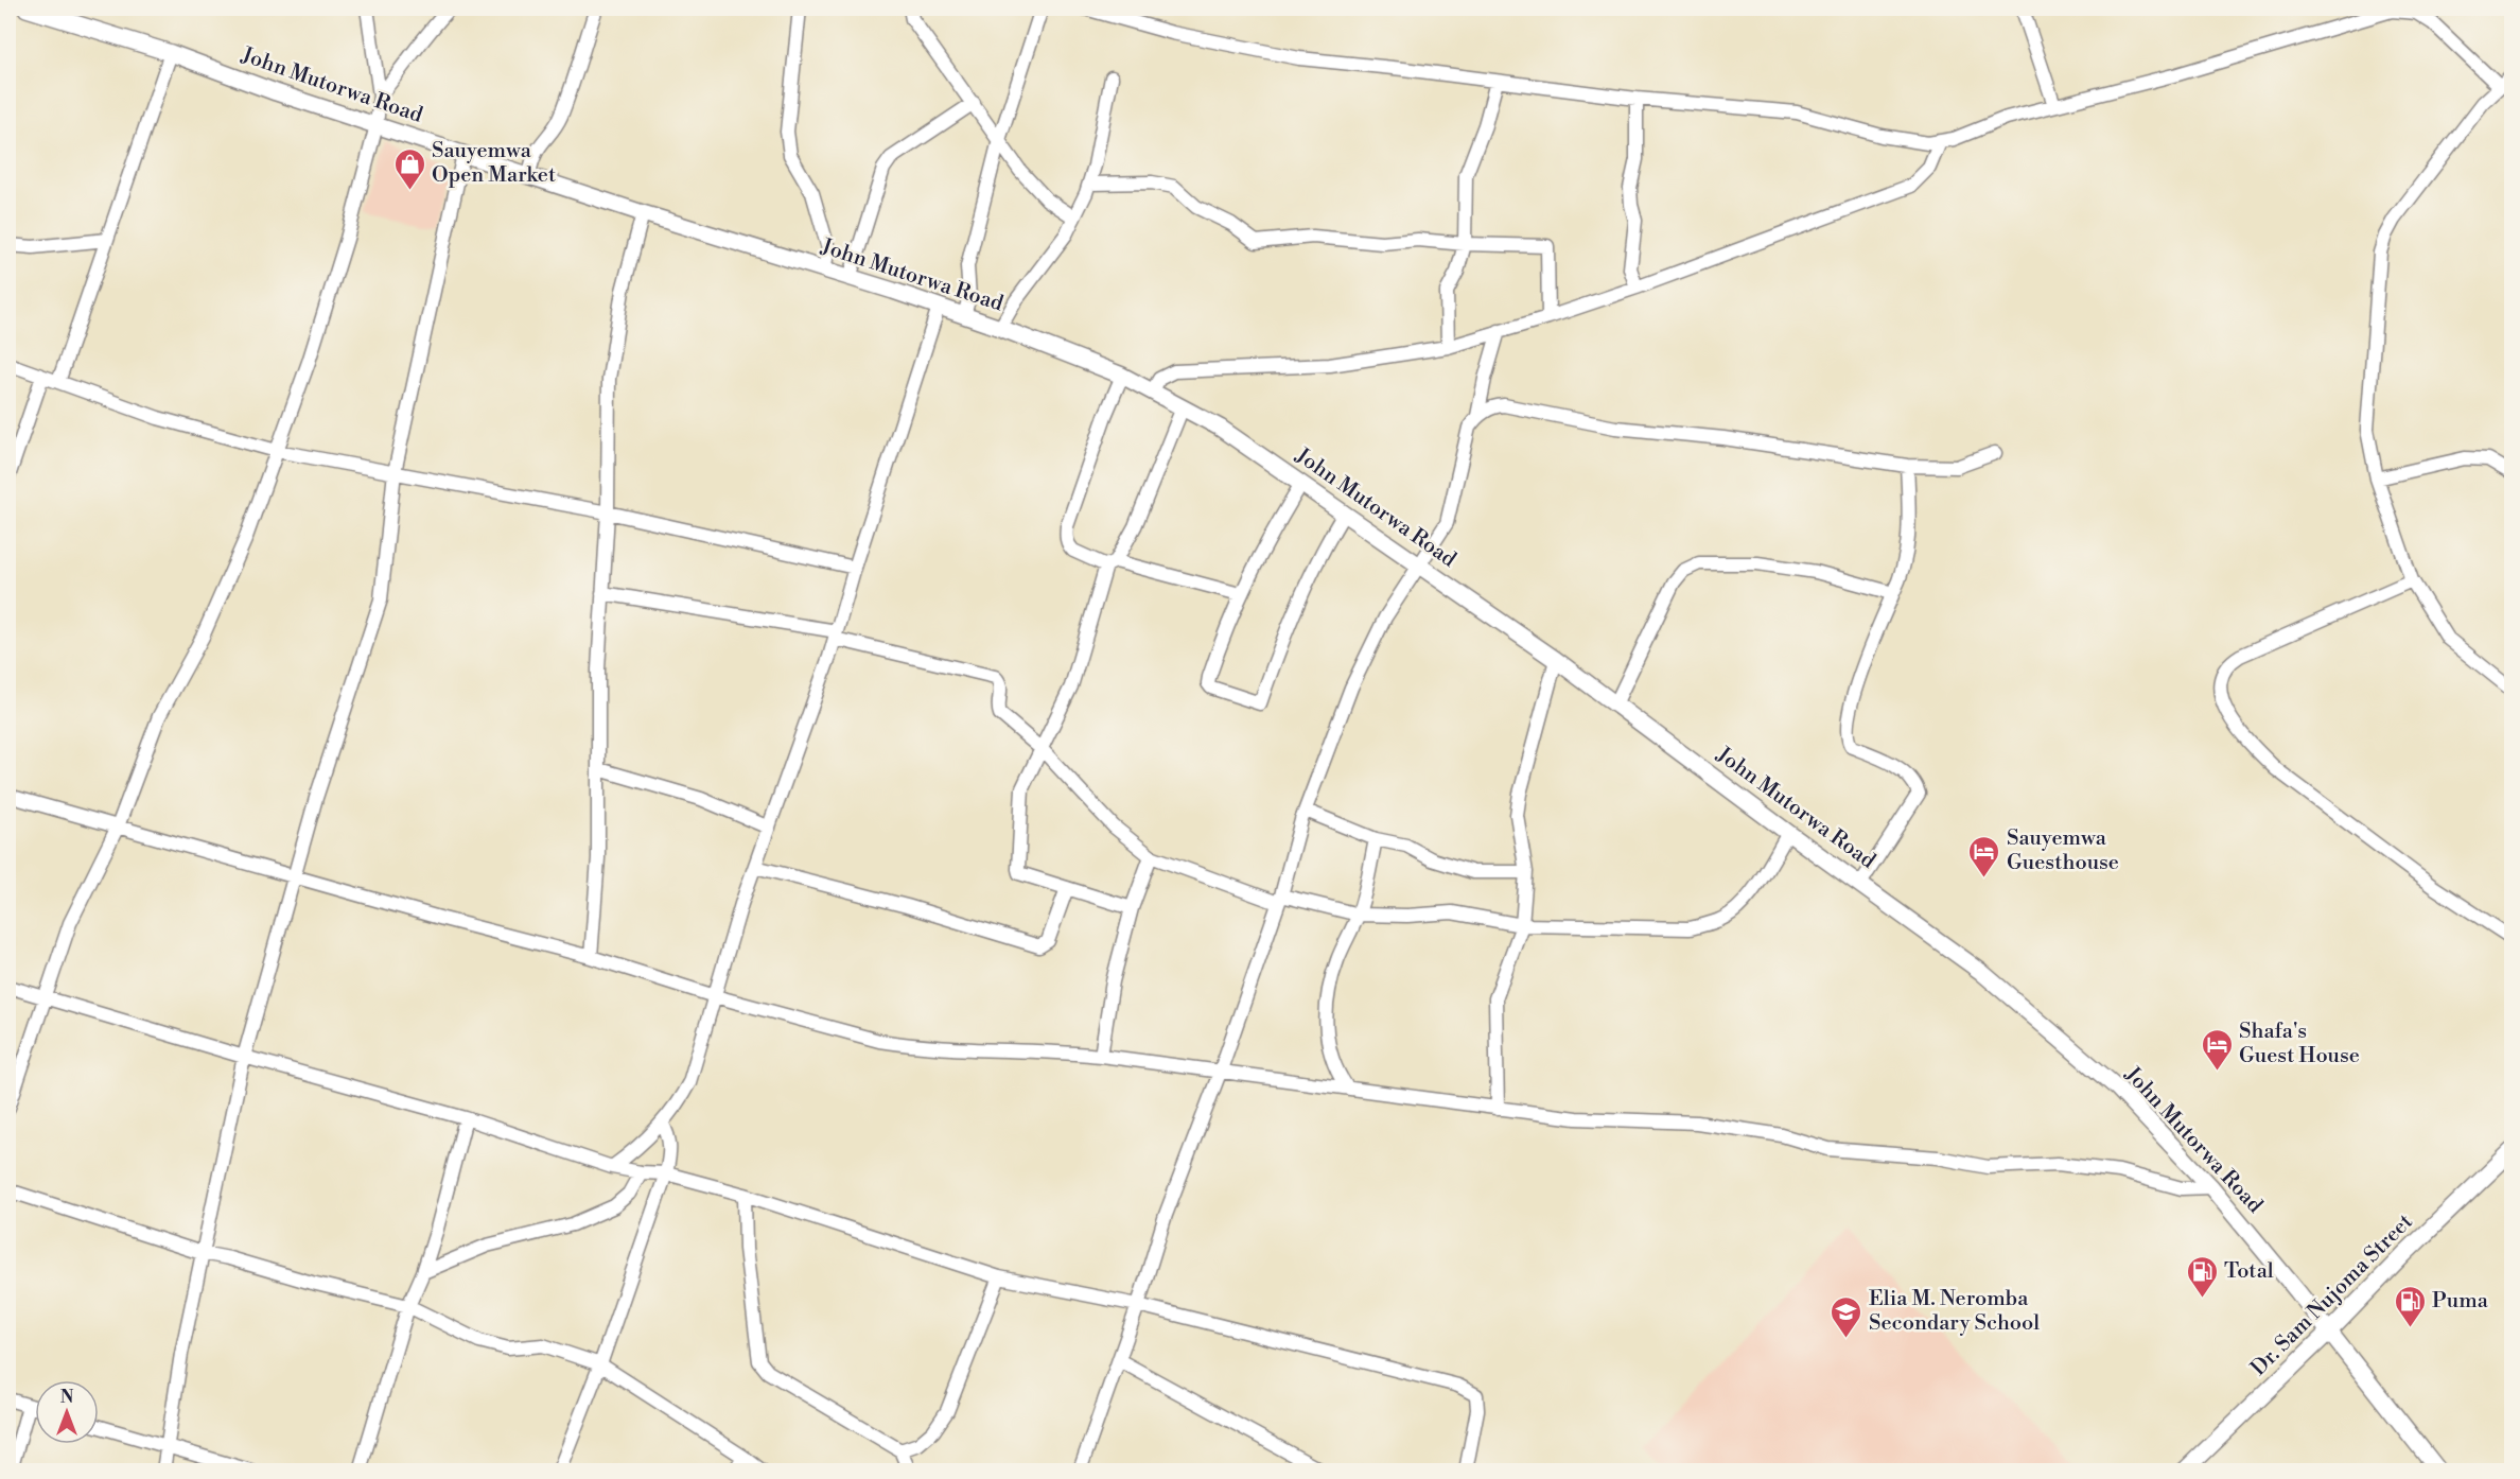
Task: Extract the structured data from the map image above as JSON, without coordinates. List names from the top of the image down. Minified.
{"streets":{"street":["John Mutorwa Road","Dr. Sam Nujoma Street"]},"crossings":[["John Mutorwa Road","Dr. Sam Nujoma Street"]],"places":{"shop":["Sauyemwa Open Market"],"hotel":["Sauyemwa Guesthouse","Shafa's Guest House"],"fuel station":["Total","Puma"],"school or university":["Elia M. Neromba Secondary School"]},"north":"top"}
